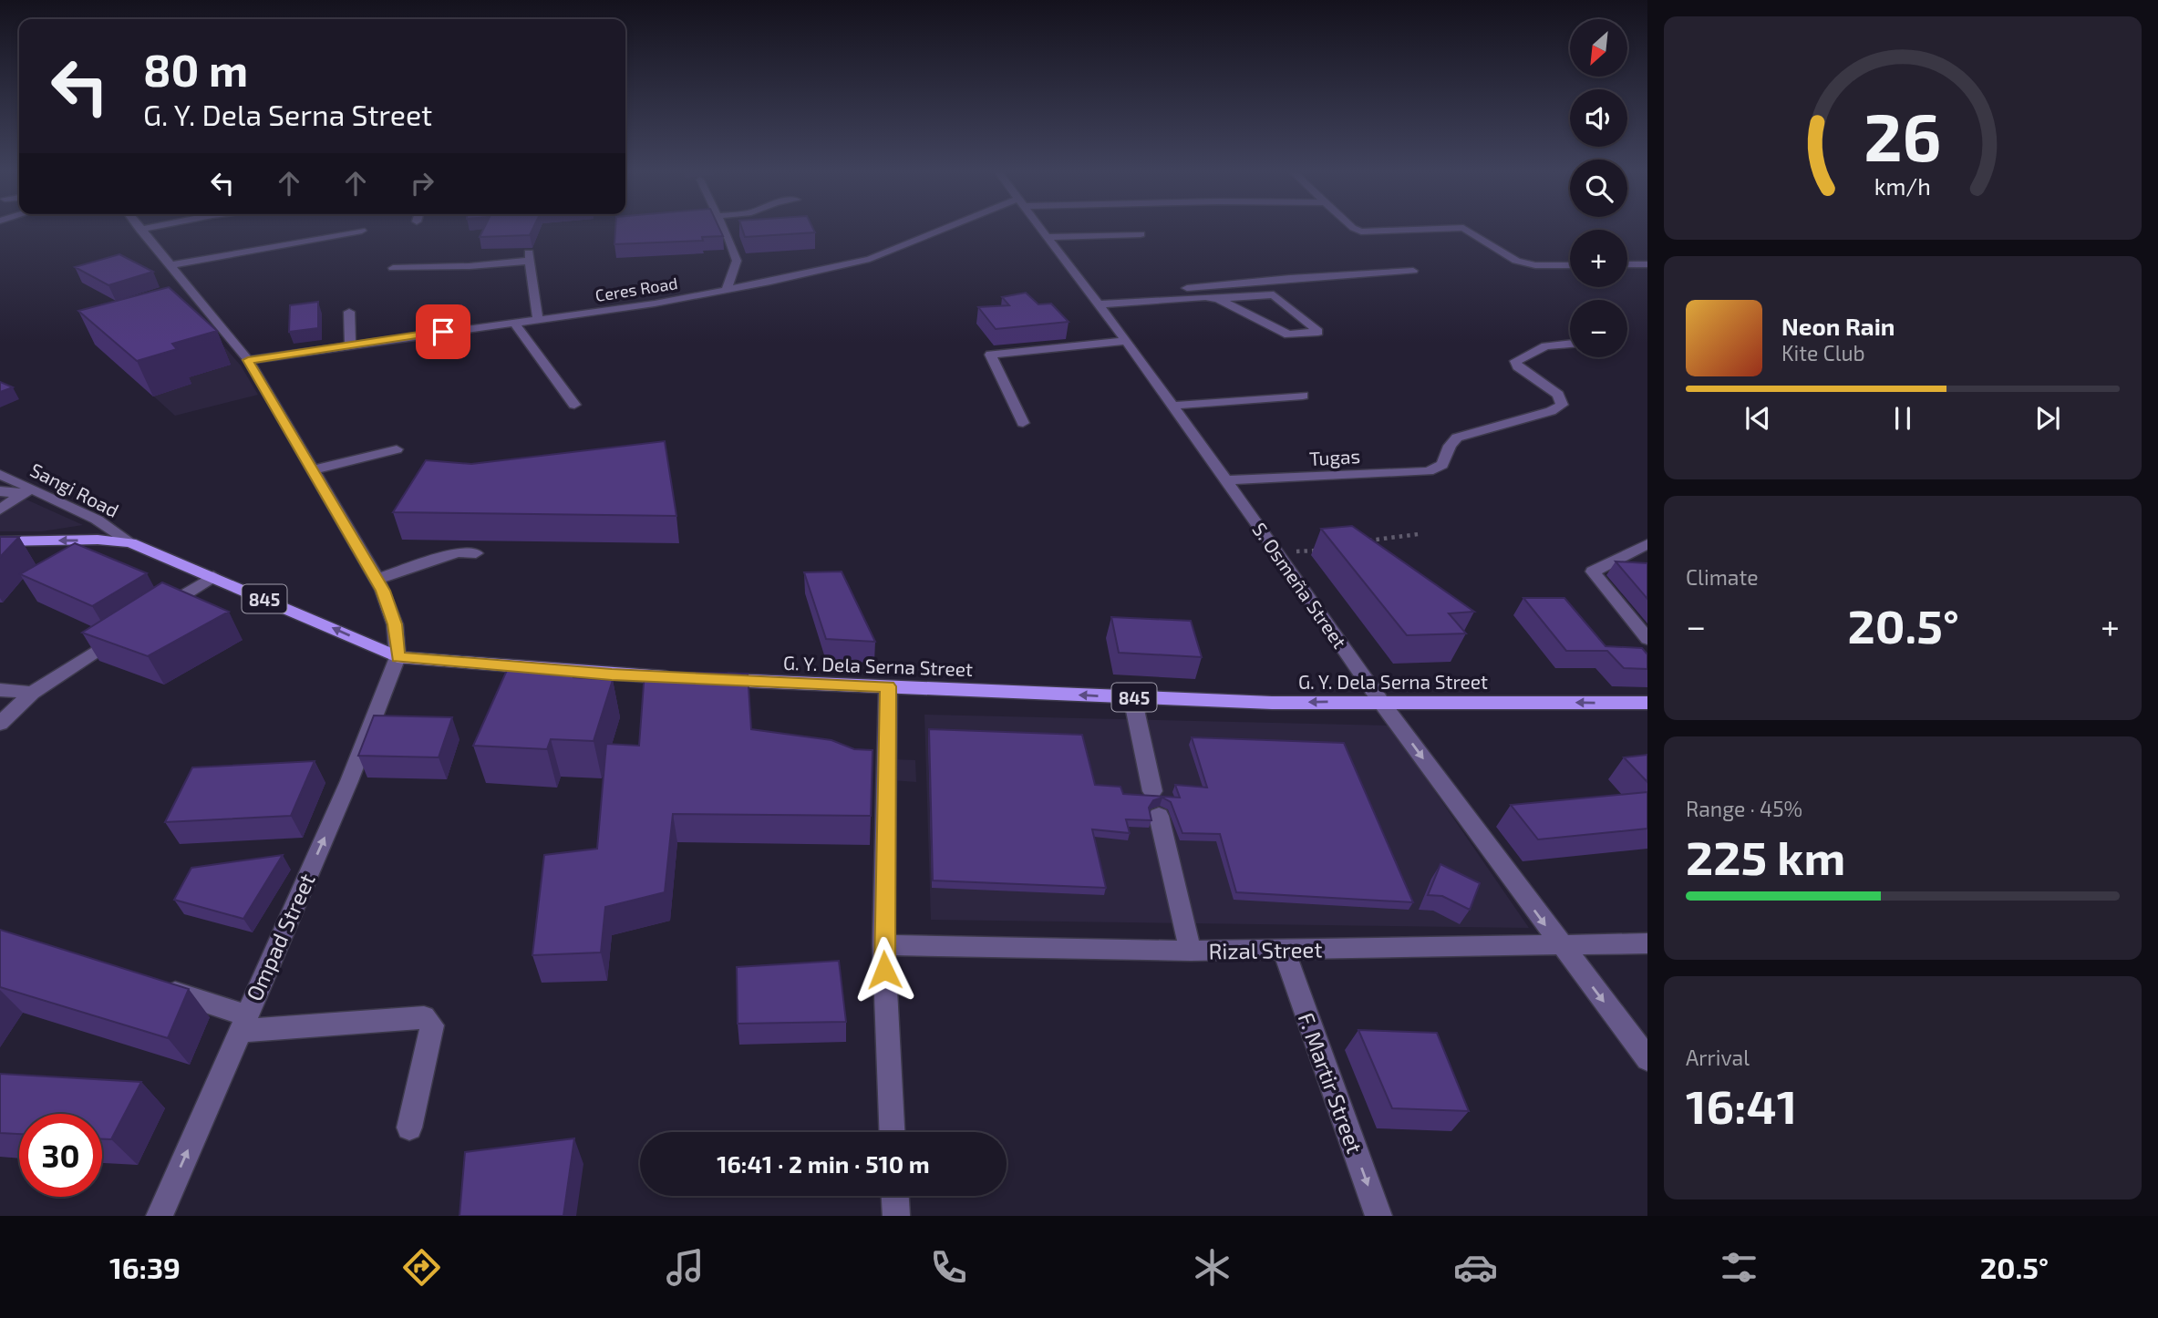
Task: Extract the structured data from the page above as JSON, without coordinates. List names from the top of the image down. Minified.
{"streets":{"main road":["845","G. Y. Dela Serna Street"],"street":["Ceres Road","Tugas","Sangi Road","S. Osmeña Street","Ompad Street","Rizal Street","F. Martir Street"]},"crossings":[["Tugas","S. Osmeña Street"],["Sangi Road","845"],["S. Osmeña Street","G. Y. Dela Serna Street"],["S. Osmeña Street","Rizal Street"],["845","Ompad Street"],["Rizal Street","F. Martir Street"]],"one_way":["S. Osmeña Street","G. Y. Dela Serna Street","Ompad Street","F. Martir Street"],"north":"bottom left","page":{"map_buttons":["+","−"],"turn":["80 m","G. Y. Dela Serna Street"],"song":["Neon Rain","Kite Club"],"tile":["Climate",["Range · 45%","225 km"],["Arrival","16:41"]],"heat":["−","20.5°","+"],"limit":"30","trip":"16:41 · 2 min · 510 m","tabs":["16:39","20.5°"],"gauge":["26","km/h"]}}
